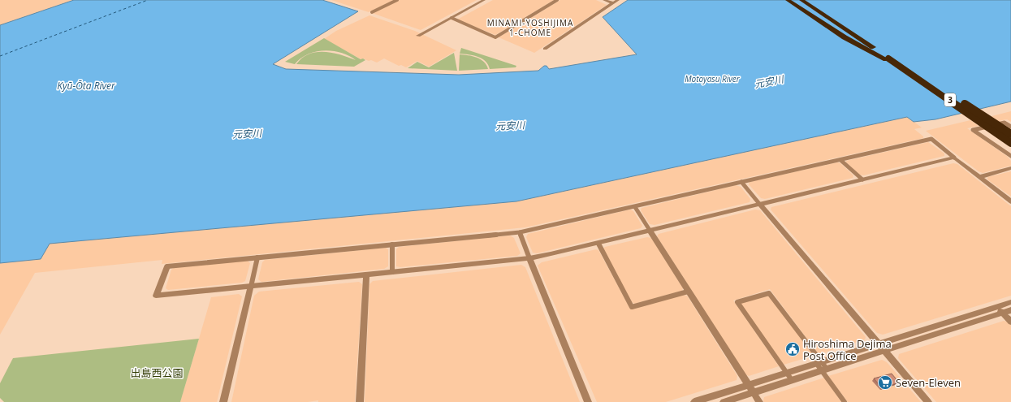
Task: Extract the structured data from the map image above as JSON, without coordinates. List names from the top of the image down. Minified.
{"streets":{"highway":["3"]},"districts":["MINAMI-YOSHIJIMA 1-CHOME"],"water":["Motoyasu River","元安川","Kyū-Ōta River"],"parks":["出島西公園"],"places":{"public building":["Hiroshima Dejima Post Office"],"supermarket":["Seven-Eleven"]}}
